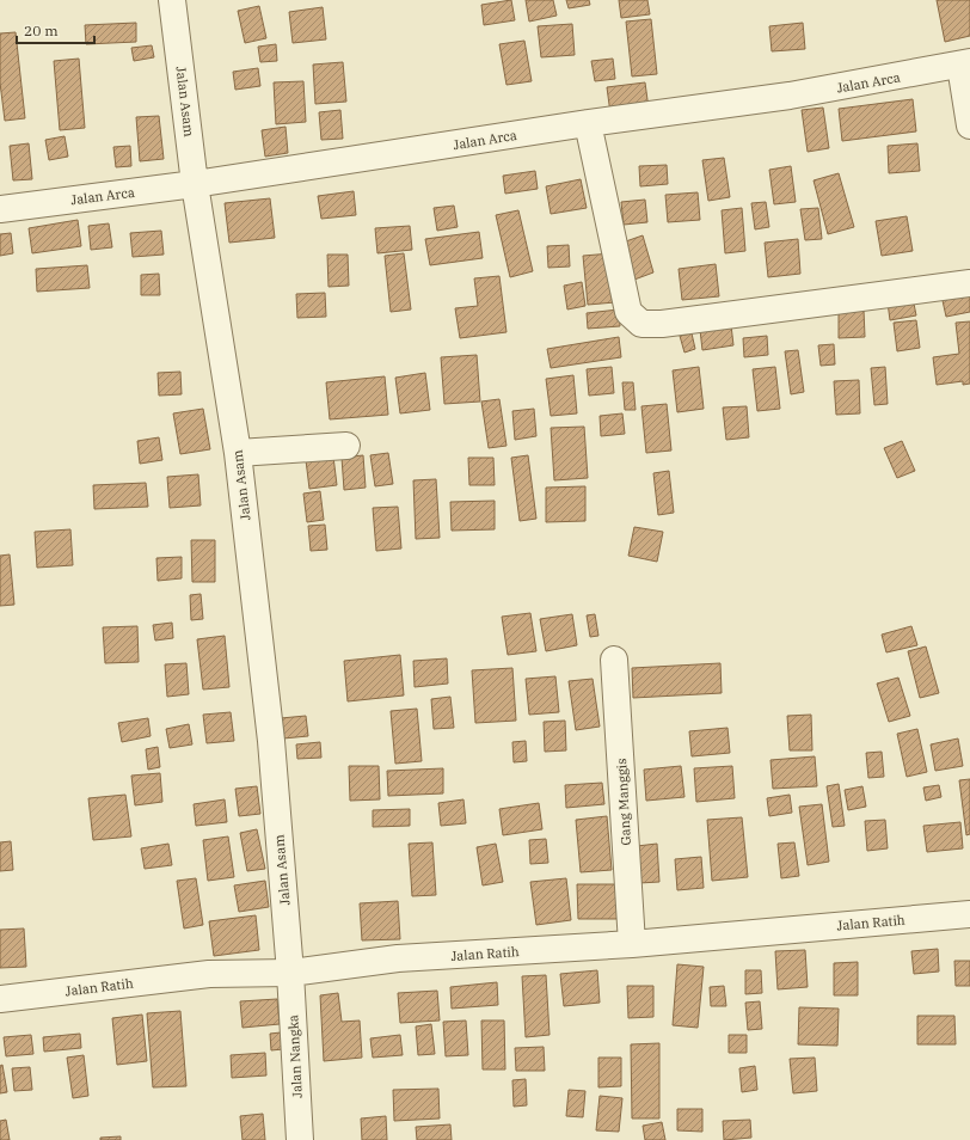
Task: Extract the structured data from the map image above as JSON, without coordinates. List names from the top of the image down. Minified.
{"streets":{"street":["Jalan Arca","Jalan Asam","Gang Manggis","Jalan Ratih","Jalan Nangka"]},"crossings":[["Jalan Arca","Jalan Asam"],["Jalan Asam","Jalan Ratih"],["Jalan Asam","Jalan Nangka"],["Gang Manggis","Jalan Ratih"],["Jalan Ratih","Jalan Nangka"]],"scale_bar":"20 m"}
